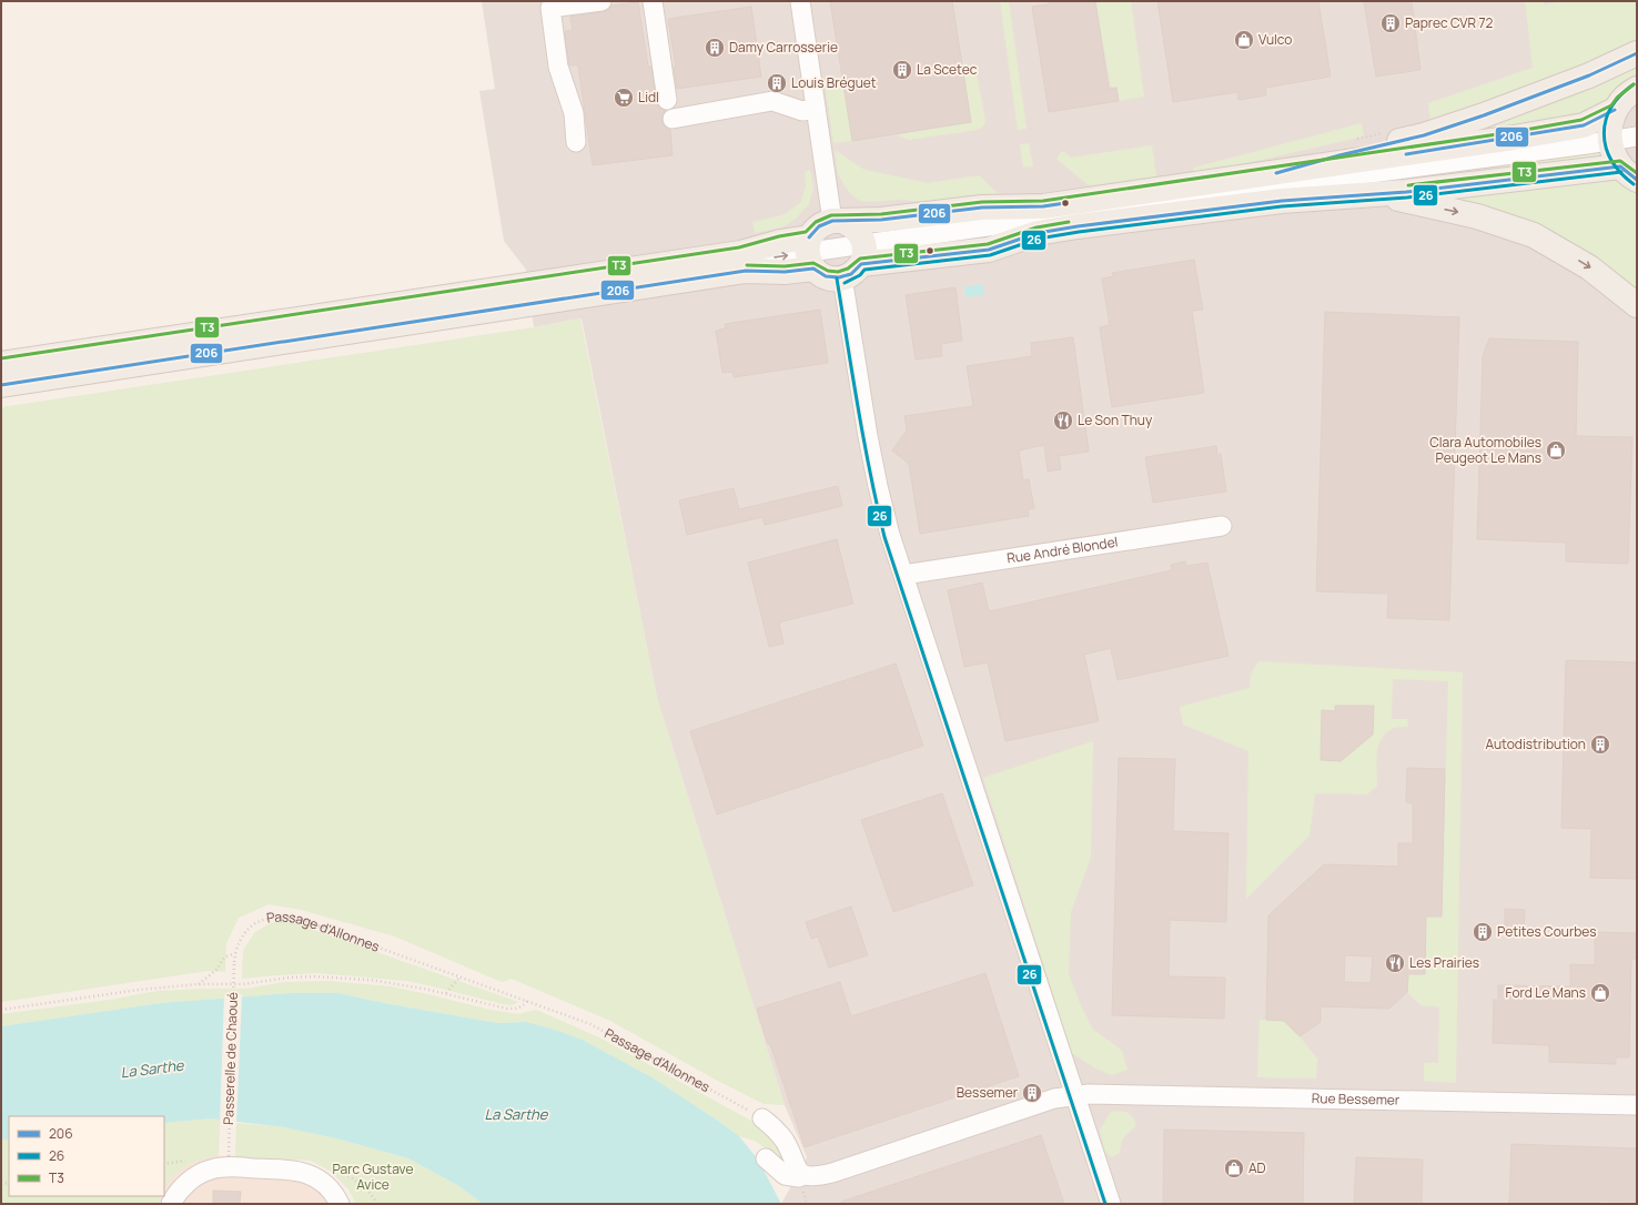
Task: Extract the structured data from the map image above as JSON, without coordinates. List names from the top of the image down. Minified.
{"streets":{"street":["Rue André Blondel","Rue Bessemer"],"path":["Passage d'Allonnes","Passerelle de Chaoué"]},"crossings":[["Passage d'Allonnes","Passerelle de Chaoué"]],"water":["La Sarthe"],"parks":["Parc Gustave Avice"],"places":{"building":["Paprec CVR 72","Damy Carrosserie","La Scetec","Louis Bréguet","Autodistribution","Petites Courbes","Bessemer"],"shop":["Vulco","Clara Automobiles Peugeot Le Mans","Ford Le Mans","AD"],"supermarket":["Lidl"],"restaurant":["Le Son Thuy","Les Prairies"]},"lines":["transit line 206","transit line 26","transit line T3"],"legend":["206","26","T3"]}
